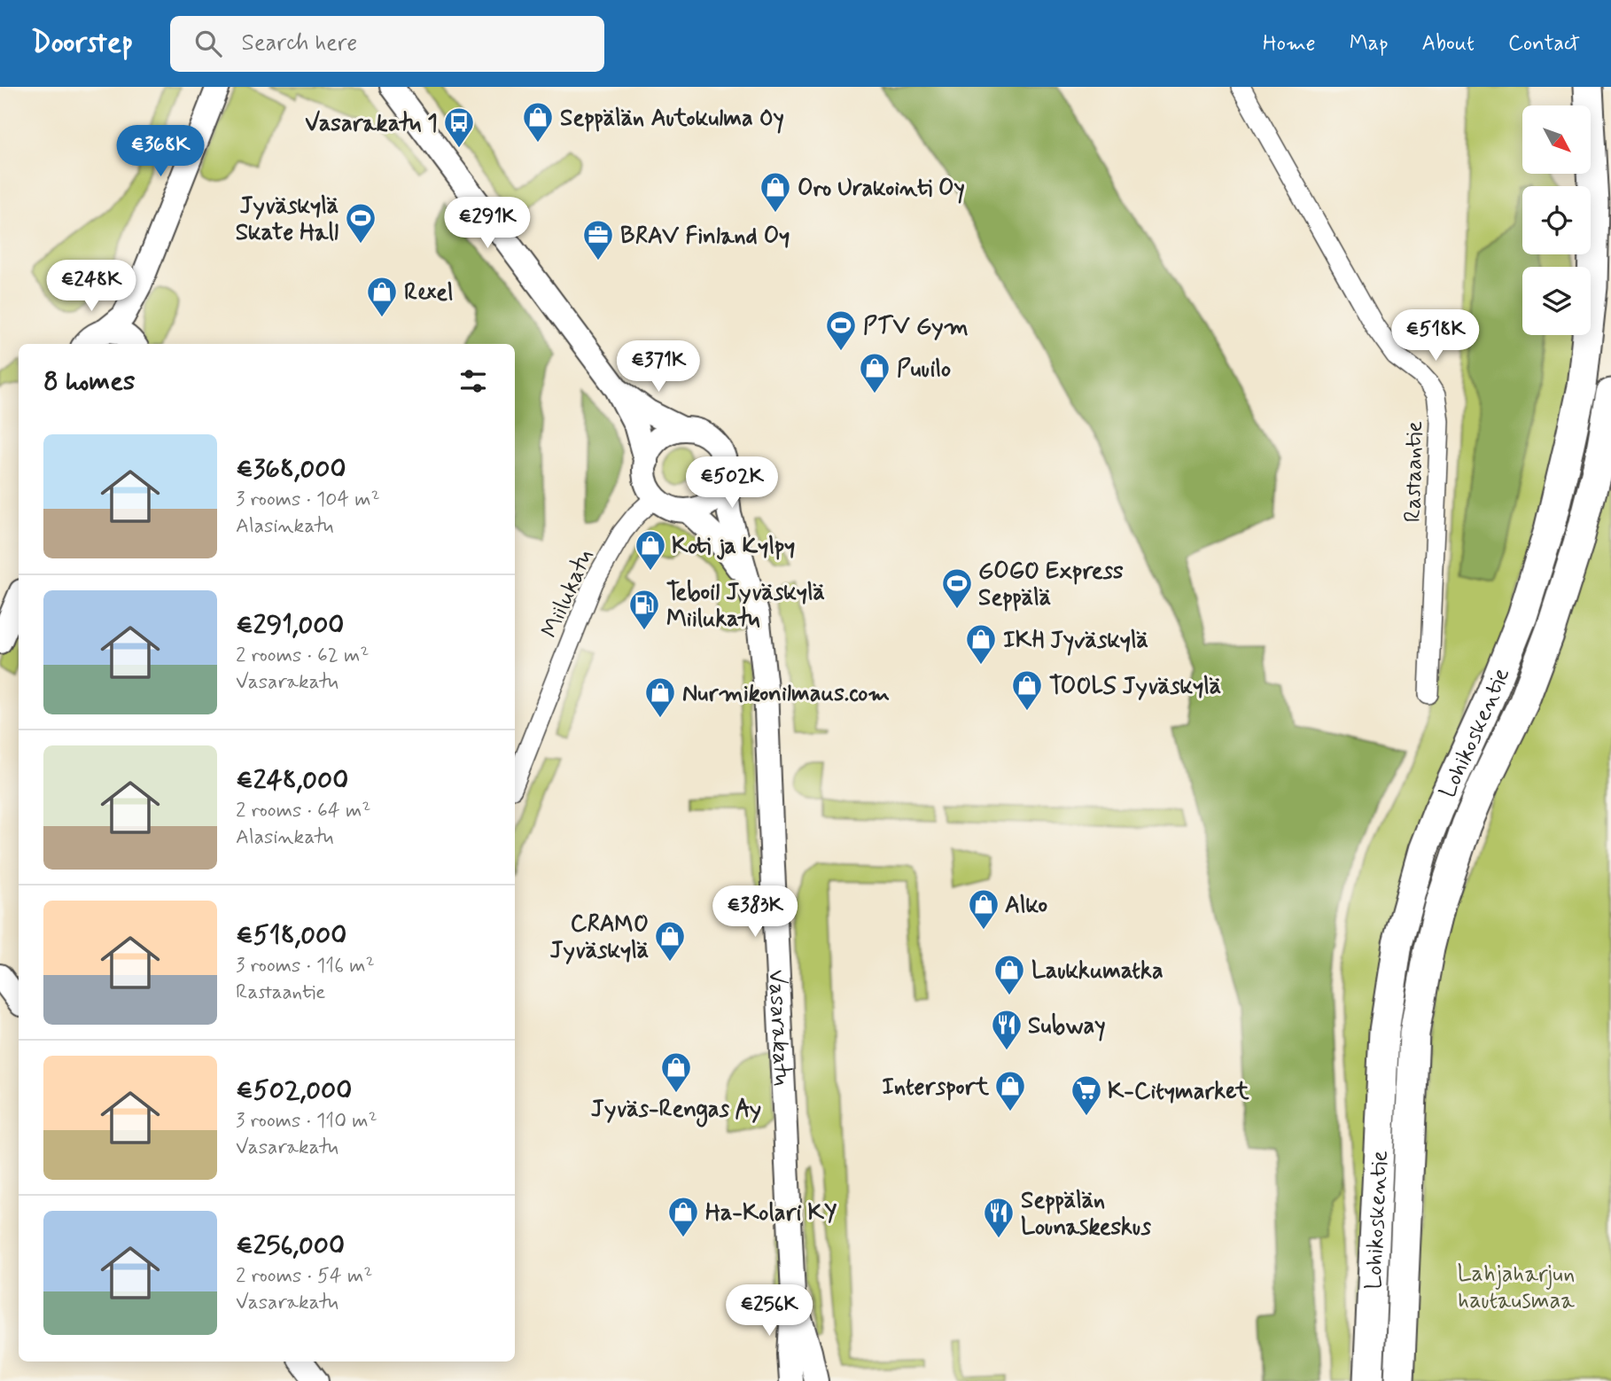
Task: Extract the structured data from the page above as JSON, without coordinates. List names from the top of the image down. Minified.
{"streets":{"main road":["Lohikoskentie"],"street":["Rastaantie","Miilukatu","Vasarakatu"]},"crossings":[["Miilukatu","Vasarakatu"]],"parks":["Lahjaharjun hautausmaa"],"places":{"shop":["Seppälän Autokulma Oy","Oro Urakointi Oy","Rexel","Puuilo","Koti ja Kylpy","IKH Jyväskylä","TOOLS Jyväskylä","Nurmikonilmaus.com","Alko","CRAMO Jyväskylä","Laukkumatka","Jyväs-Rengas Ay","Intersport","Ha-Kolari KY"],"bus stop":["Vasarakatu 1"],"sports":["Jyväskylä Skate Hall","PTV Gym","GOGO Express Seppälä"],"office":["BRAV Finland Oy"],"fuel station":["Teboil Jyväskylä Miilukatu"],"restaurant":["Subway","Seppälän Lounaskeskus"],"supermarket":["K-Citymarket"]},"north":"bottom right","page":{"header":"Doorstep","search":"Search here","nav":["Home","Map","About","Contact"],"price":["€368K","€291K","€248K","€518K","€371K","€502K","€383K","€256K"],"heading":"8 homes","list":[{"name":"€368,000","note":"3 rooms · 104 m² · Alasinkatu"},{"name":"€291,000","note":"2 rooms · 62 m² · Vasarakatu"},{"name":"€248,000","note":"2 rooms · 64 m² · Alasinkatu"},{"name":"€518,000","note":"3 rooms · 116 m² · Rastaantie"},{"name":"€502,000","note":"3 rooms · 110 m² · Vasarakatu"},{"name":"€256,000","note":"2 rooms · 54 m² · Vasarakatu"}]}}
